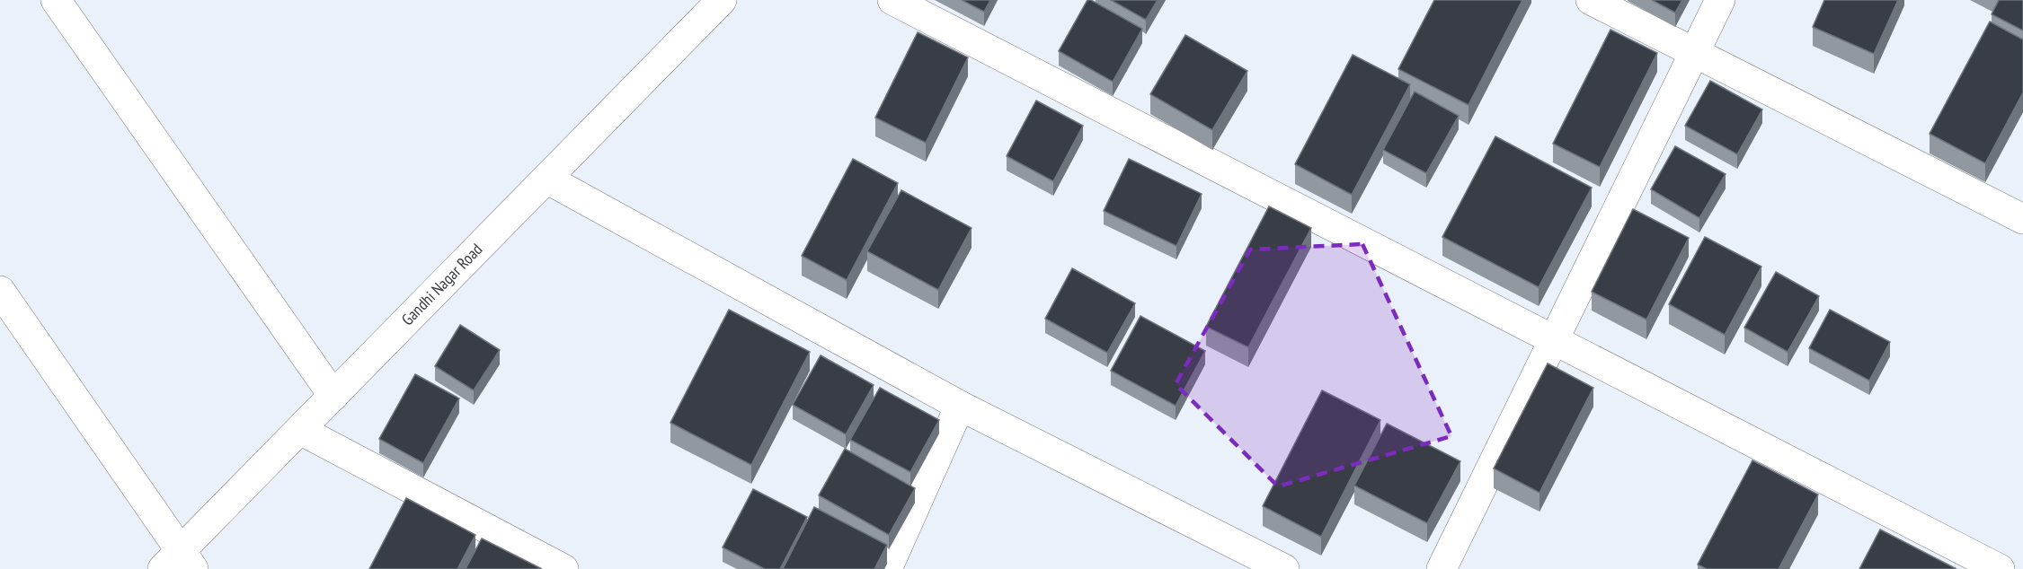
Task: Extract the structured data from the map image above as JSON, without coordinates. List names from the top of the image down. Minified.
{"streets":{"street":["Gandhi Nagar Road"]}}
